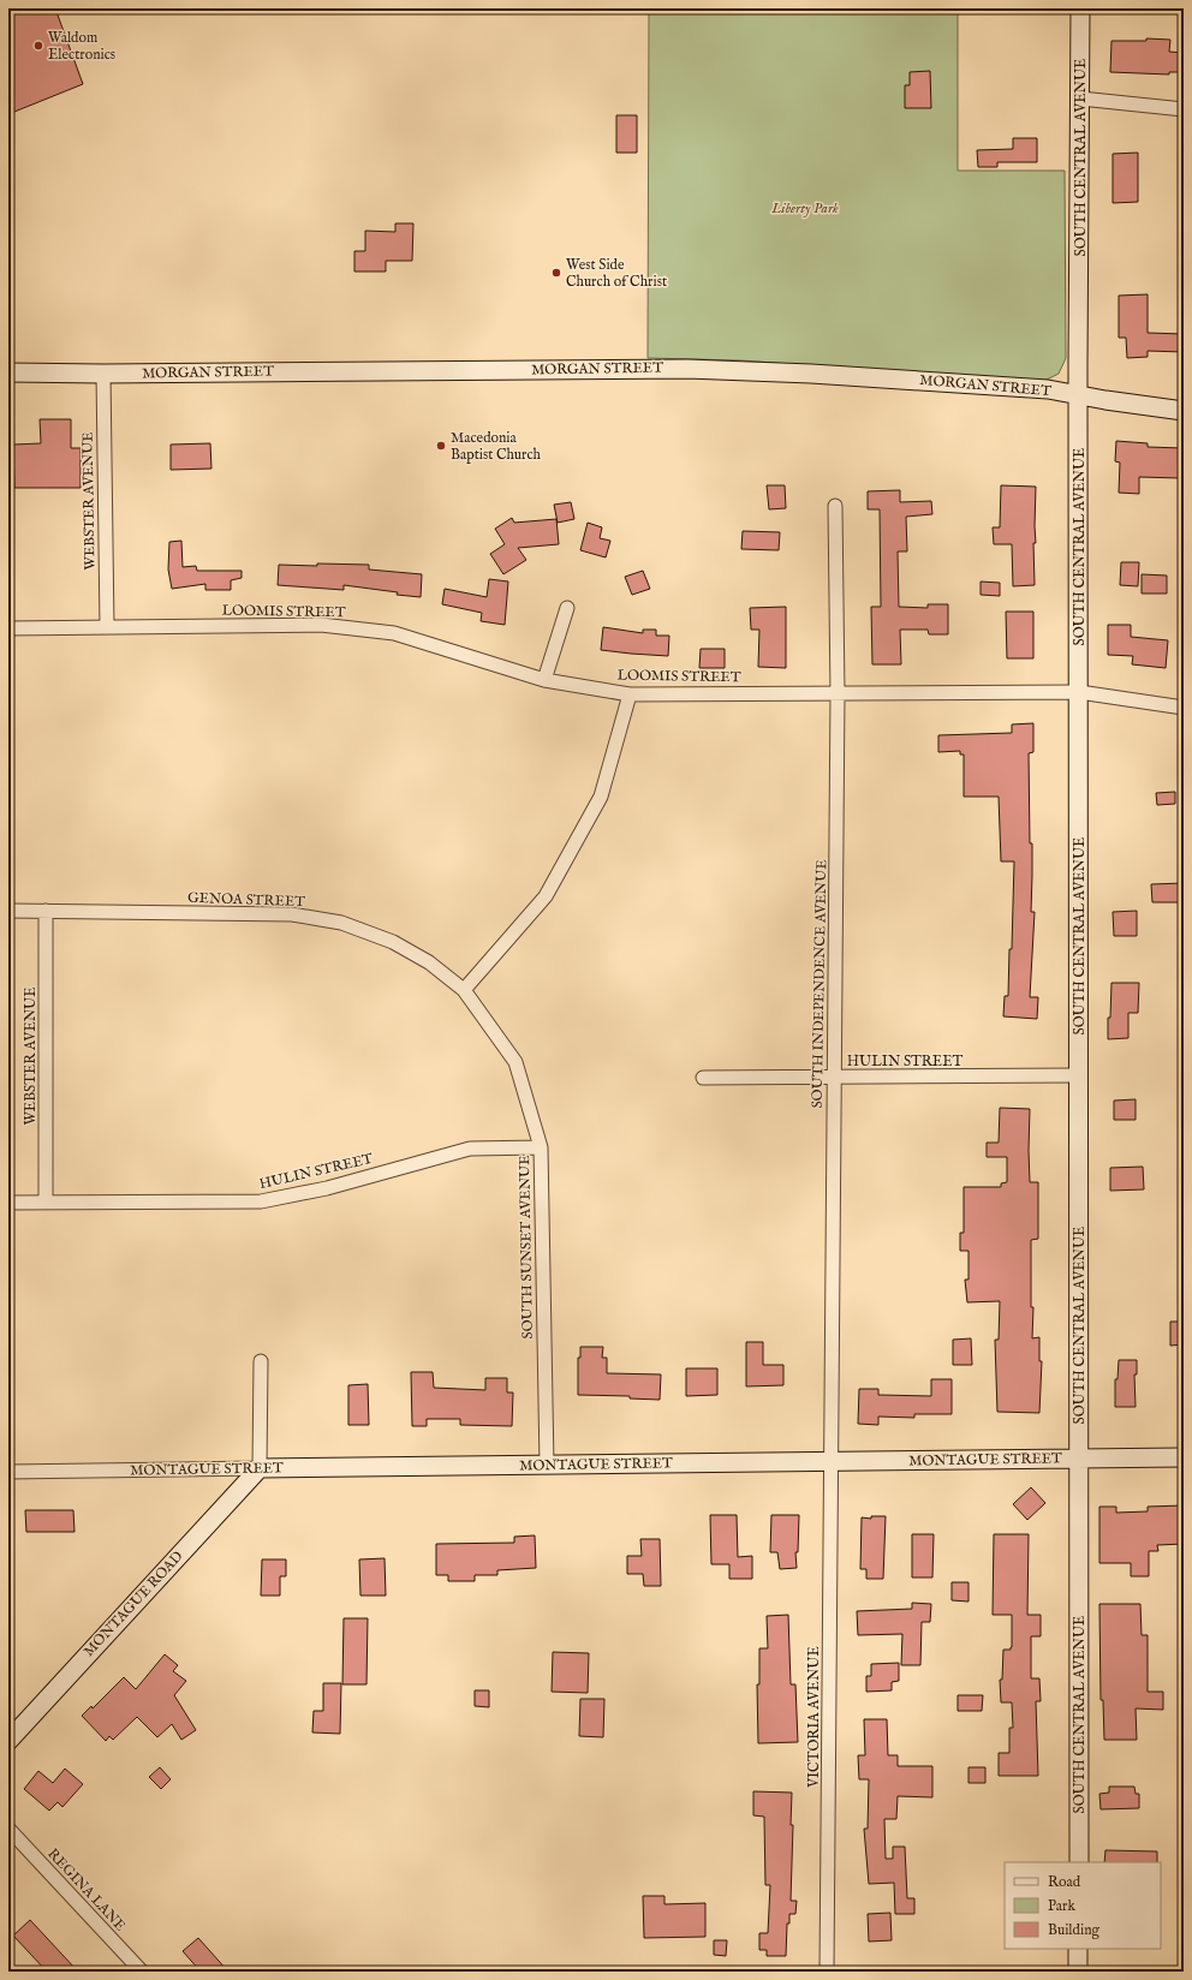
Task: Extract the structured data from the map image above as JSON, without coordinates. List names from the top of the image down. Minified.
{"streets":{"main road":["SOUTH CENTRAL AVENUE","MORGAN STREET","MONTAGUE STREET","MONTAGUE ROAD"],"street":["WEBSTER AVENUE","LOOMIS STREET","GENOA STREET","SOUTH INDEPENDENCE AVENUE","HULIN STREET","SOUTH SUNSET AVENUE","VICTORIA AVENUE","REGINA LANE"]},"crossings":[["SOUTH CENTRAL AVENUE","MORGAN STREET"],["SOUTH CENTRAL AVENUE","LOOMIS STREET"],["SOUTH CENTRAL AVENUE","HULIN STREET"],["SOUTH CENTRAL AVENUE","MONTAGUE STREET"],["MORGAN STREET","WEBSTER AVENUE"],["WEBSTER AVENUE","LOOMIS STREET"],["WEBSTER AVENUE","GENOA STREET"],["WEBSTER AVENUE","HULIN STREET"],["LOOMIS STREET","SOUTH INDEPENDENCE AVENUE"],["GENOA STREET","SOUTH SUNSET AVENUE"],["SOUTH INDEPENDENCE AVENUE","HULIN STREET"],["SOUTH INDEPENDENCE AVENUE","MONTAGUE STREET"],["SOUTH INDEPENDENCE AVENUE","VICTORIA AVENUE"],["HULIN STREET","SOUTH SUNSET AVENUE"],["SOUTH SUNSET AVENUE","MONTAGUE STREET"],["MONTAGUE STREET","MONTAGUE ROAD"],["MONTAGUE STREET","VICTORIA AVENUE"]],"parks":["Liberty Park"],"places":["Waldom Electronics","West Side Church of Christ","Macedonia Baptist Church"],"legend":["Road","Park","Building"]}
